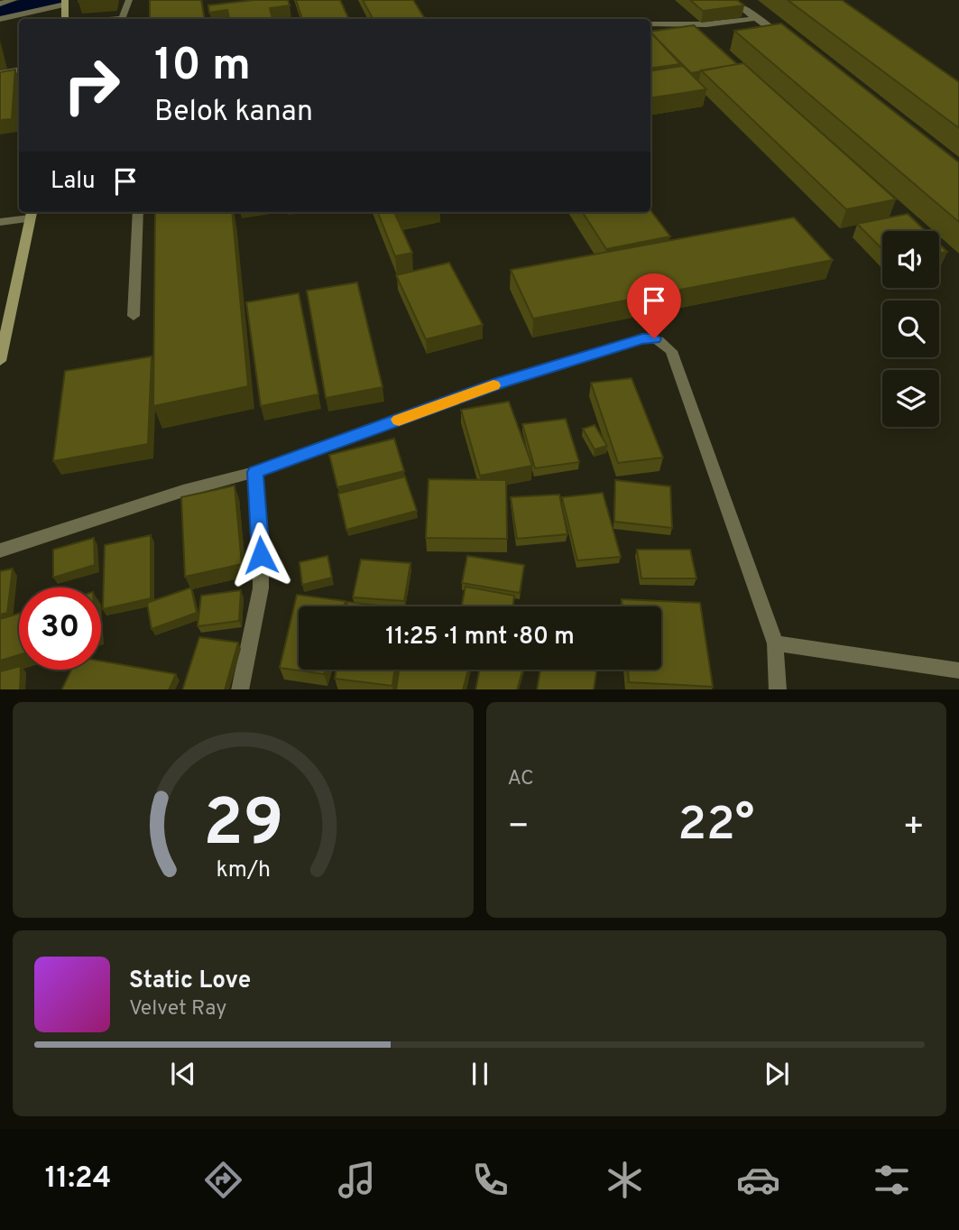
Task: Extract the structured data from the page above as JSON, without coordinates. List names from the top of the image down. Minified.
{"page":{"turn":["10 m","Belok kanan"],"then":"Lalu","limit":"30","trip":"11:25 · 1 mnt · 80 m","tile":"AC","heat":["−","22°","+"],"song":["Static Love","Velvet Ray"],"tabs":"11:24","gauge":["29","km/h"]}}
